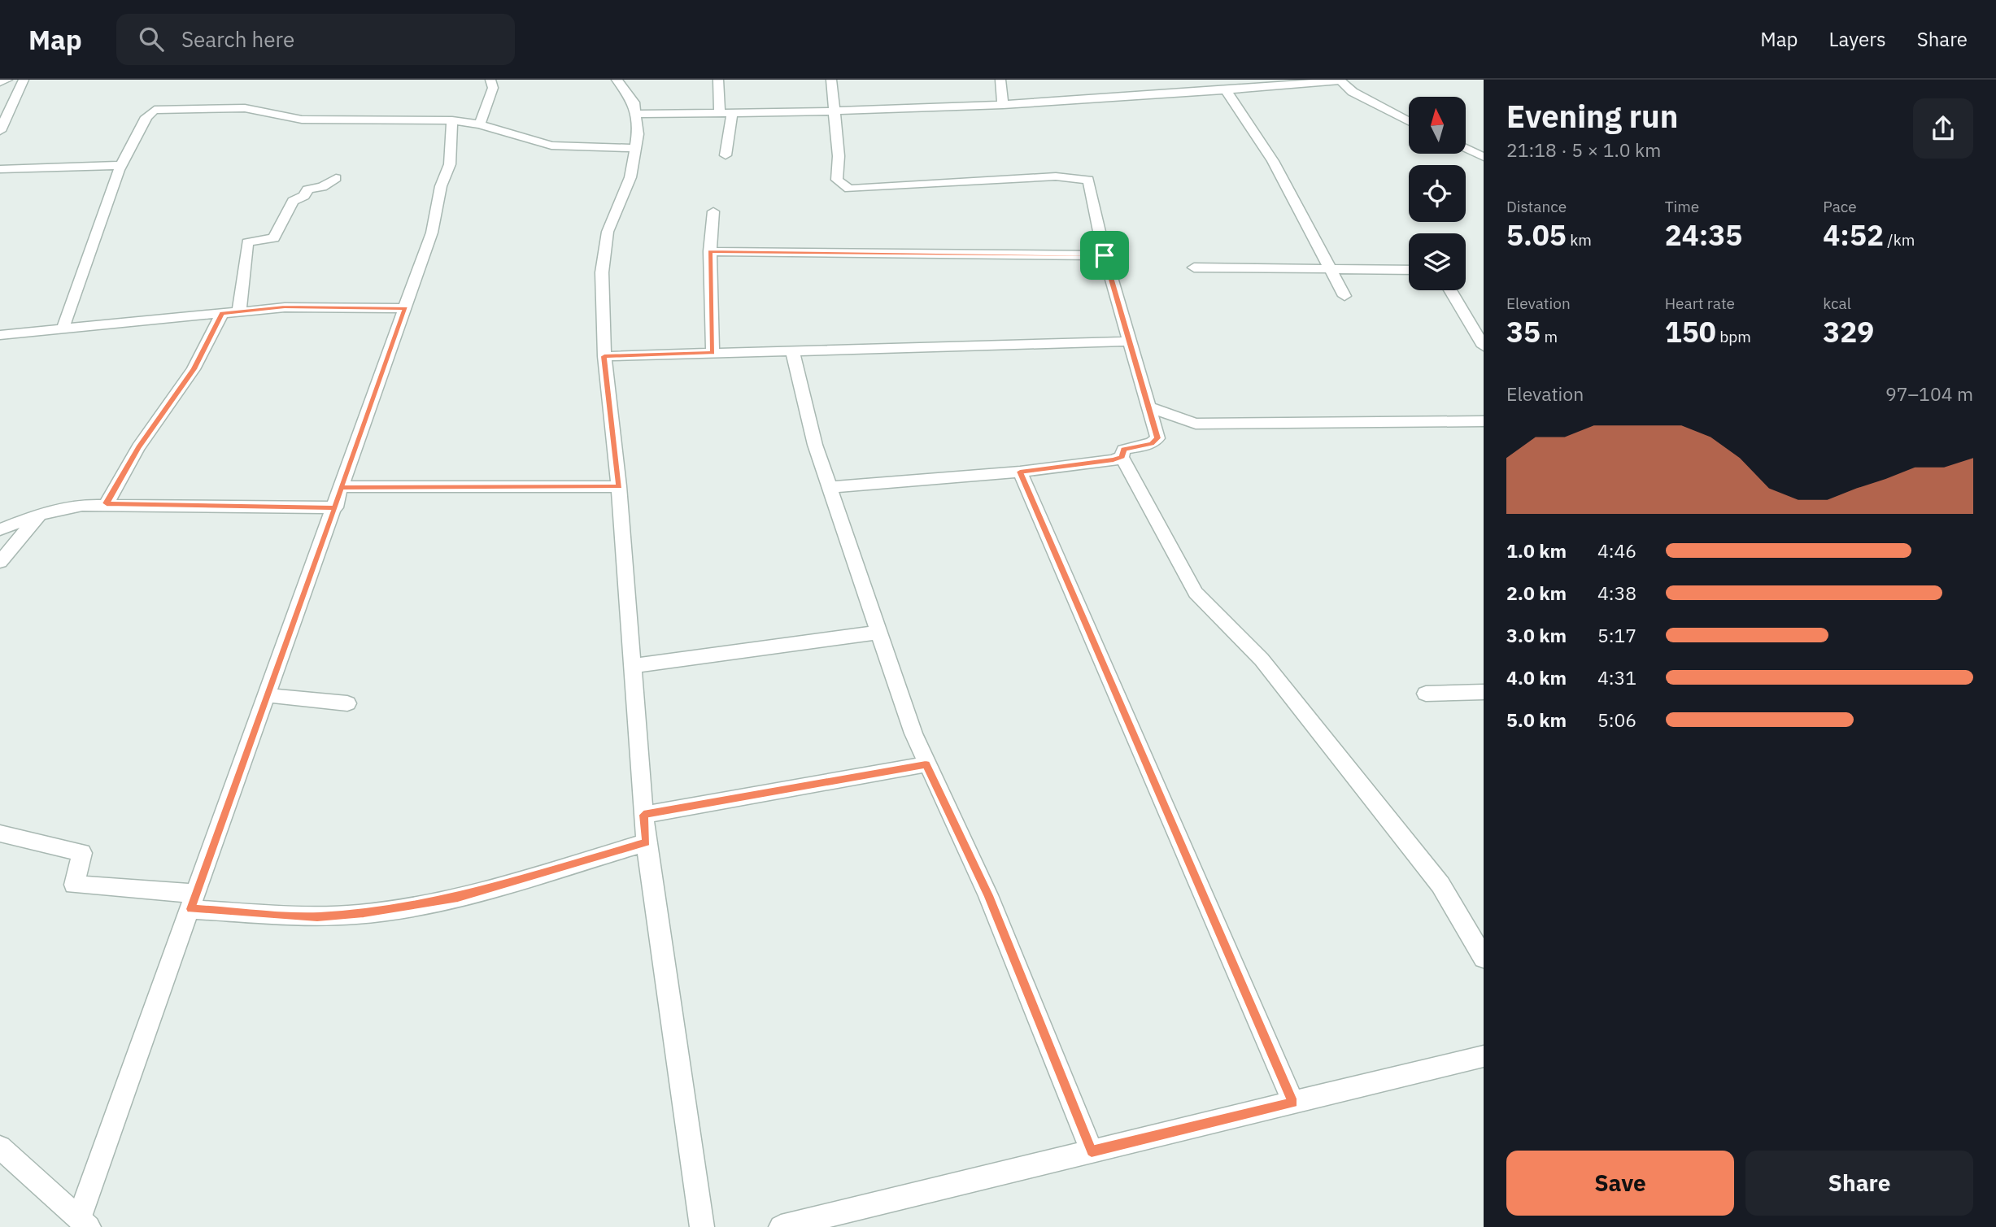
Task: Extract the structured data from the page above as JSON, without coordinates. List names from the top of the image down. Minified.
{"north":"top","page":{"header":"Map","search":"Search here","nav":["Map","Layers","Share"],"heading":["Evening run","21:18 · 5 × 1.0 km"],"stats":[["Distance","5.05 km"],["Time","24:35"],["Pace","4:52 /km"],["Elevation","35 m"],["Heart rate","150 bpm"],["kcal","329"]],"chart":["Elevation","97–104 m"],"list":[{"name":"1.0 km","note":"4:46"},{"name":"2.0 km","note":"4:38"},{"name":"3.0 km","note":"5:17"},{"name":"4.0 km","note":"4:31"},{"name":"5.0 km","note":"5:06"}],"buttons":["Save","Share"]}}
